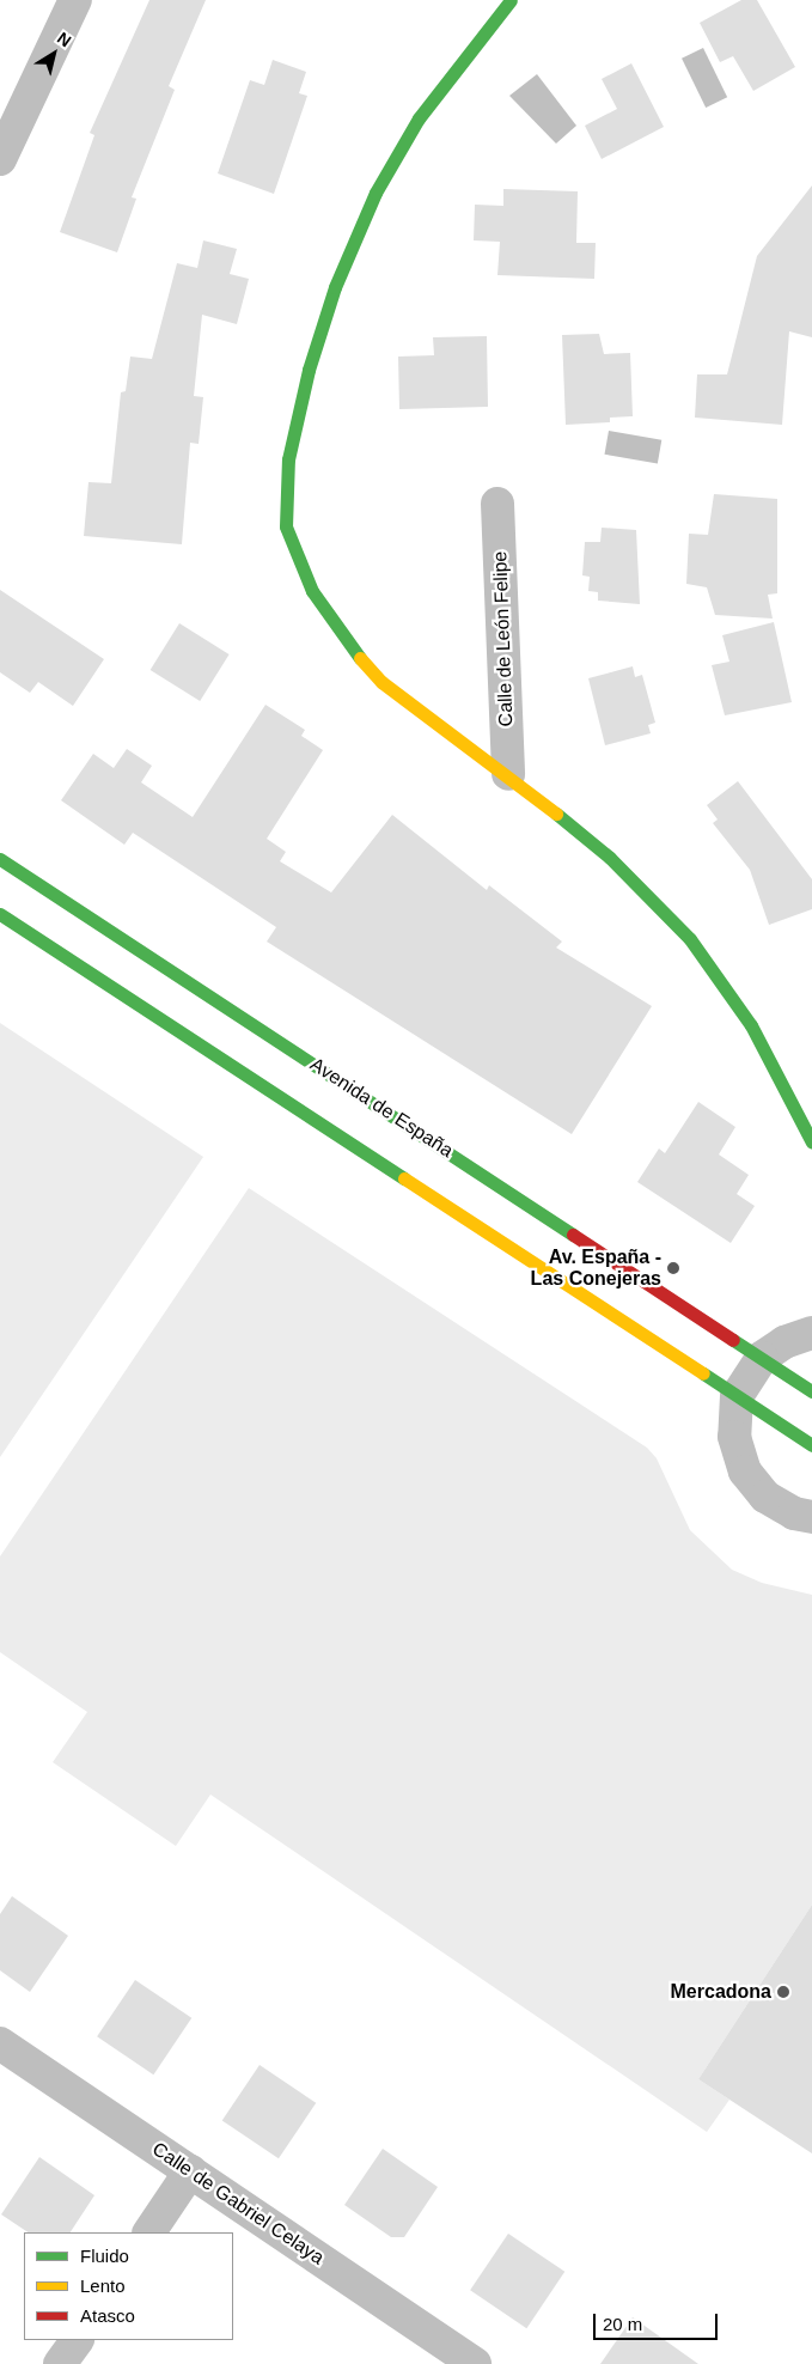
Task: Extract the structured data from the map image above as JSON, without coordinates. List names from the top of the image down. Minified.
{"streets":{"street":["Calle de León Felipe","Avenida de España","Calle de Gabriel Celaya"]},"places":["Av. España - Las Conejeras","Mercadona"],"legend":["Fluido","Lento","Atasco"],"scale_bar":"20 m","north":"top right"}
